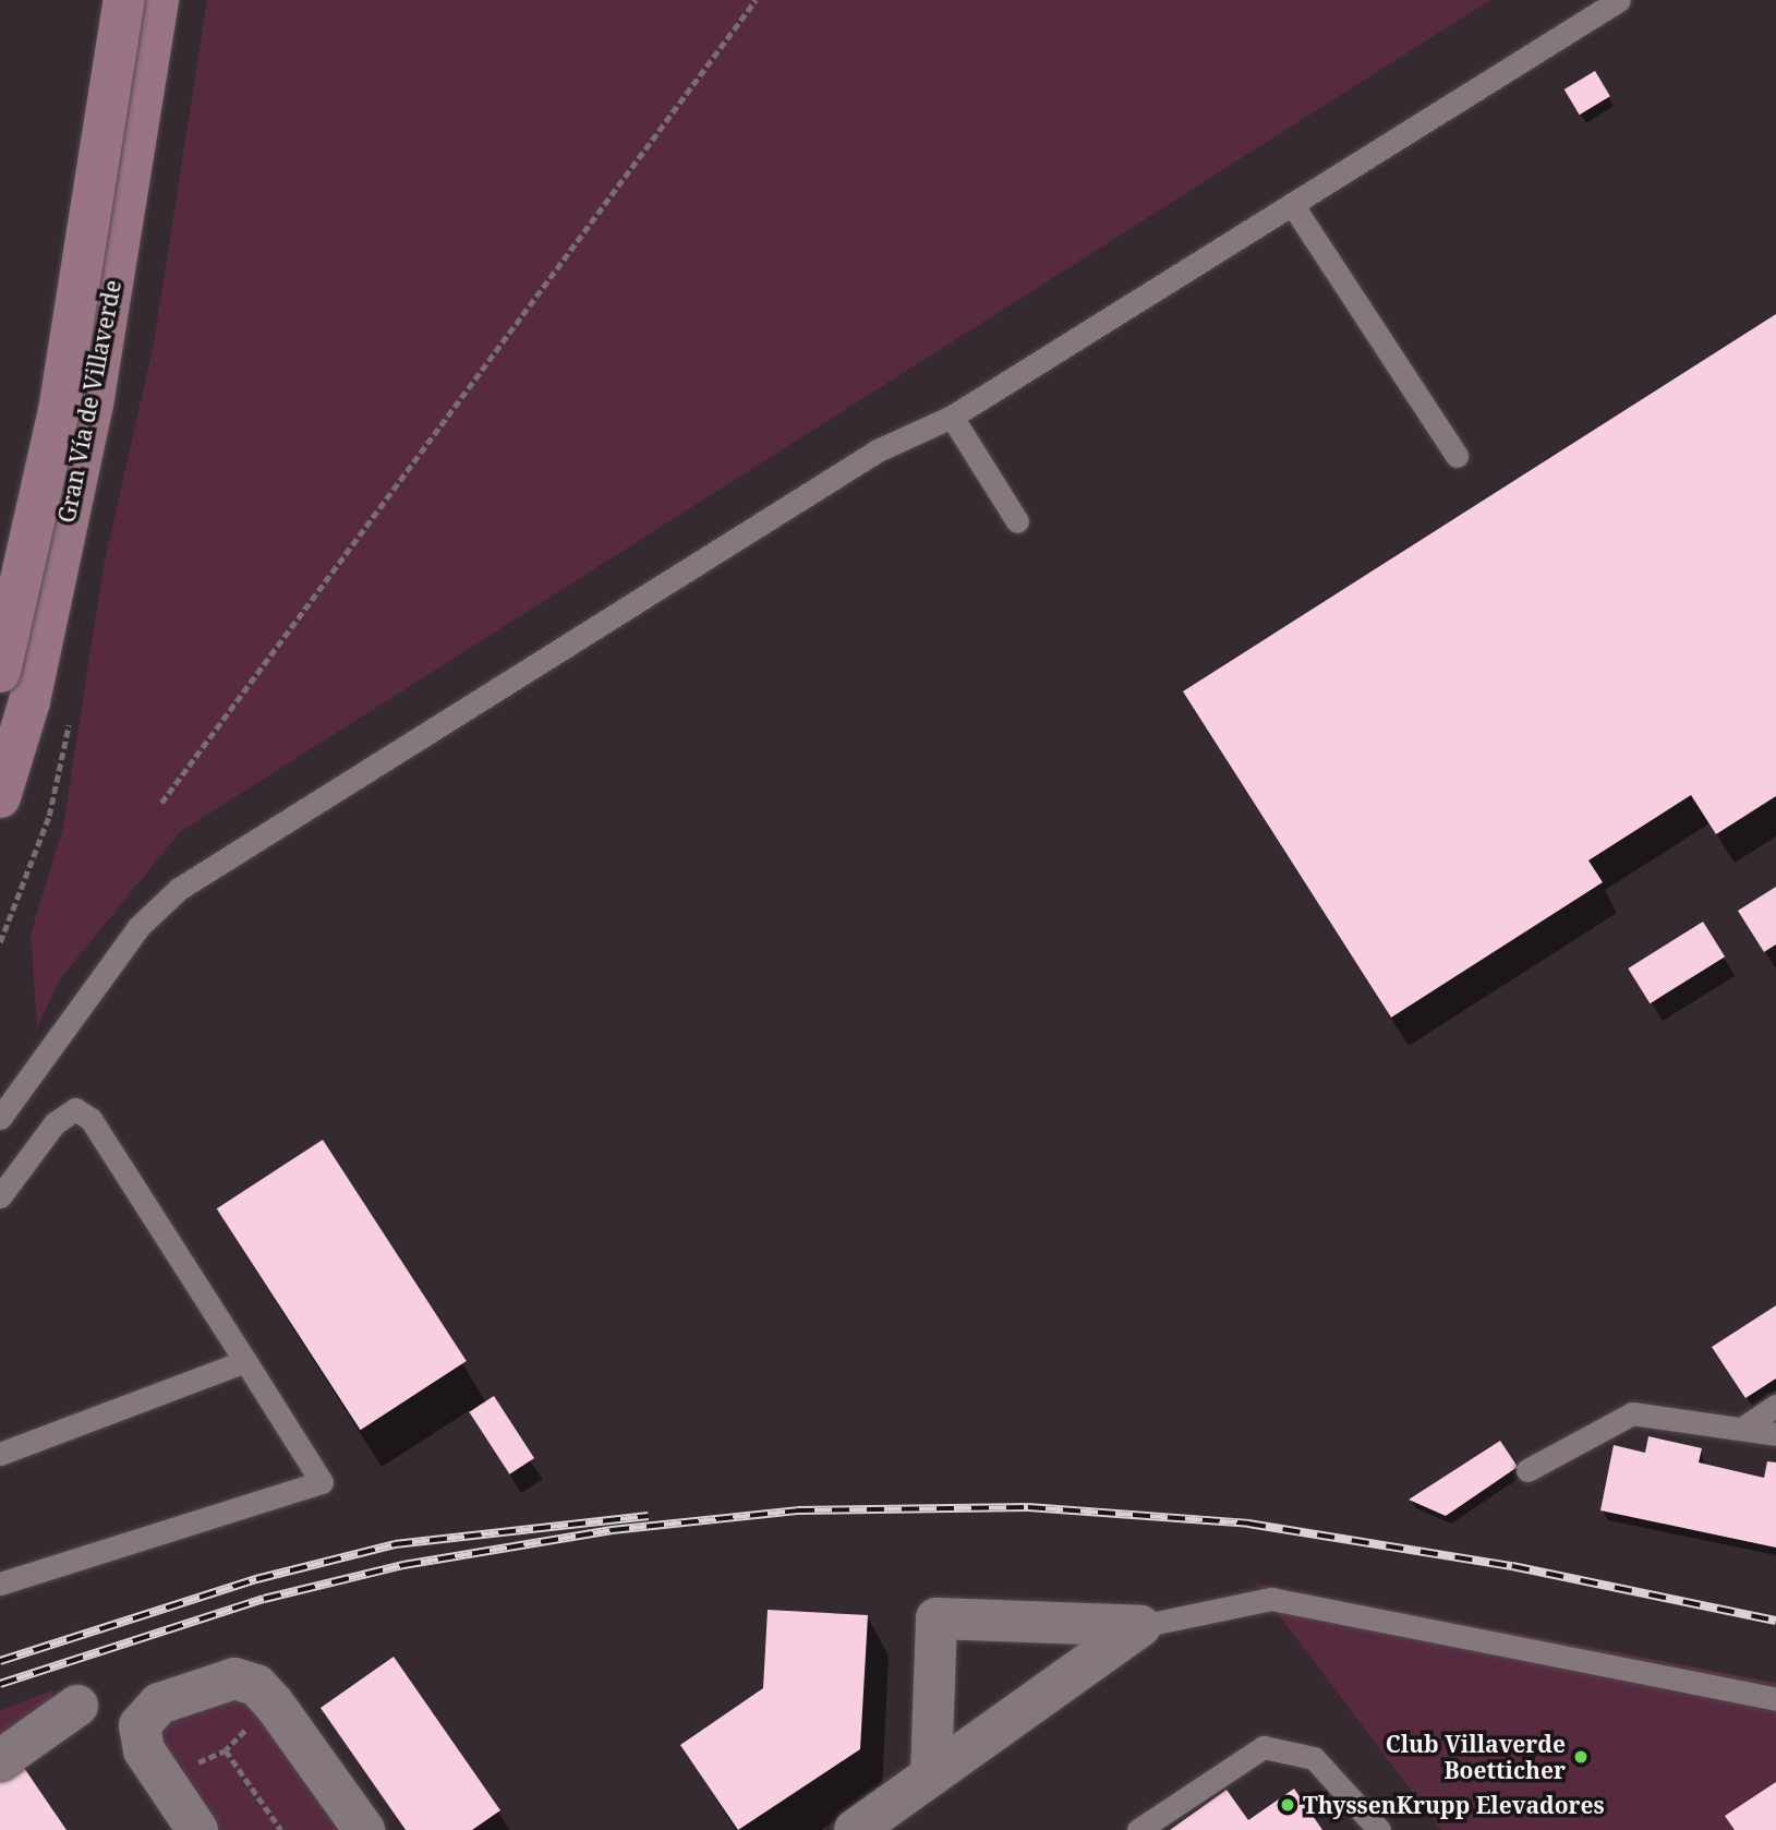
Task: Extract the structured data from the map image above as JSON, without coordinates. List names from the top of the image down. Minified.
{"streets":{"street":["Gran Vía de Villaverde"]},"places":["Club Villaverde Boetticher","ThyssenKrupp Elevadores"]}
